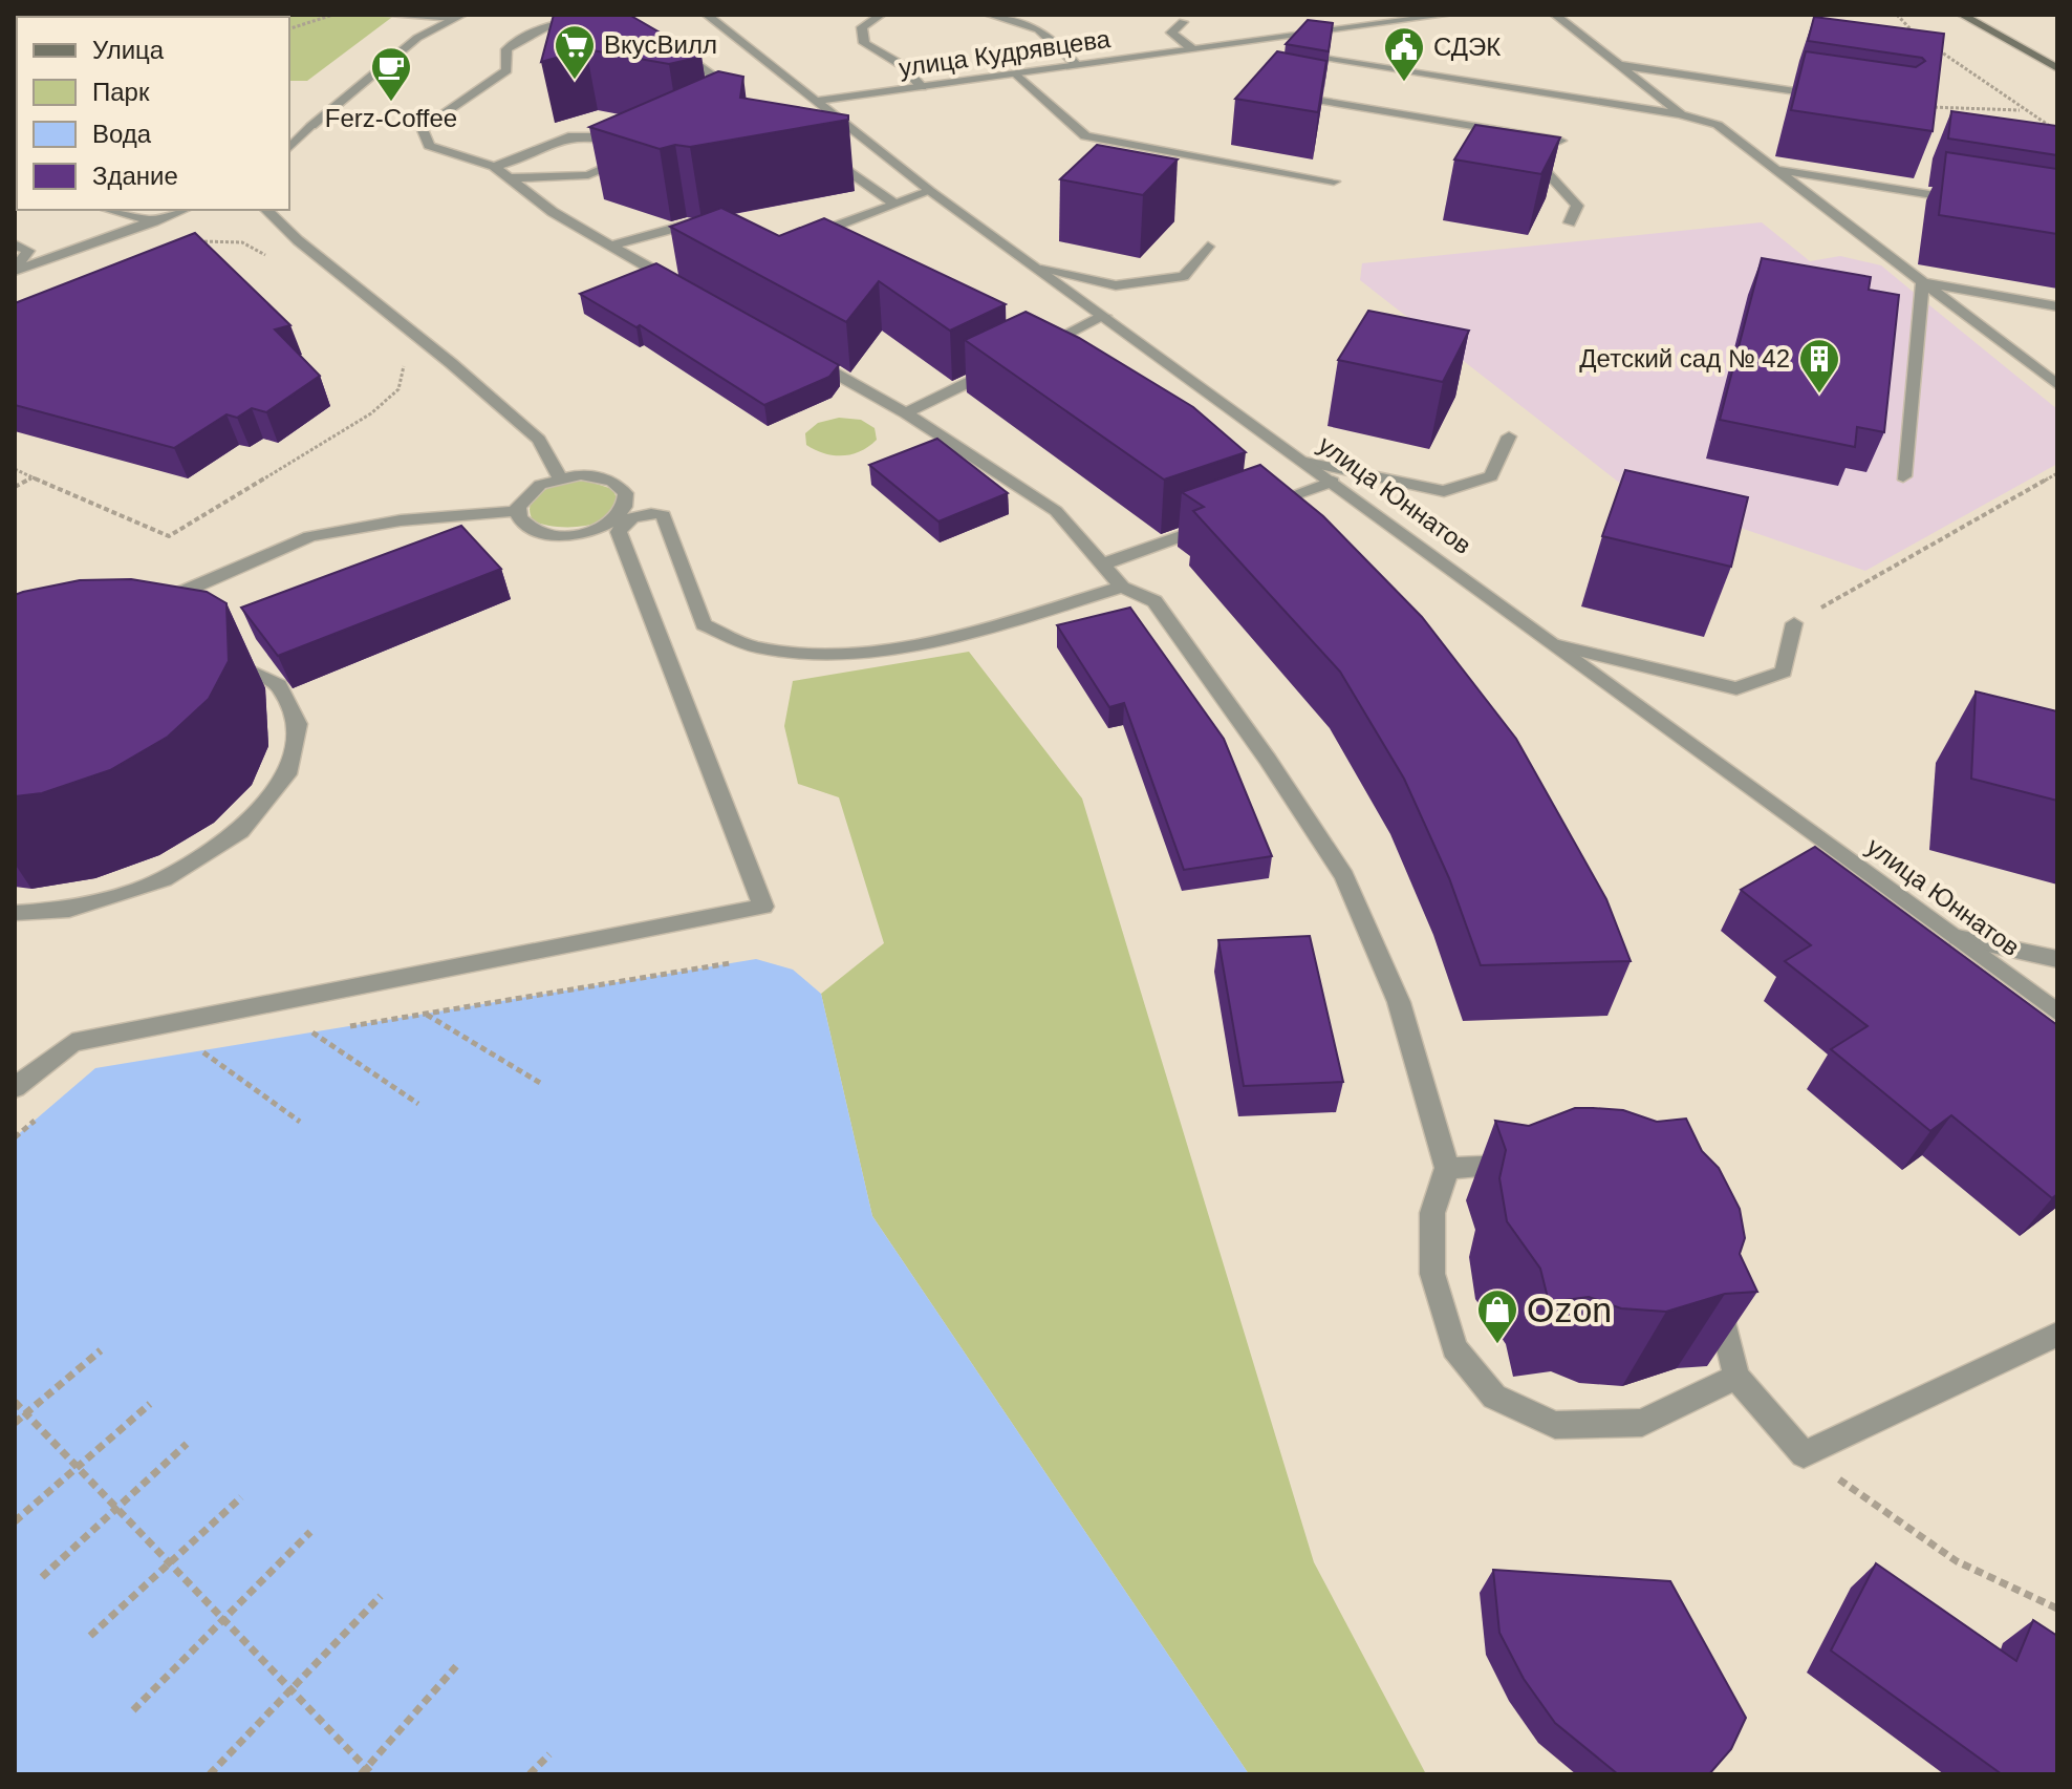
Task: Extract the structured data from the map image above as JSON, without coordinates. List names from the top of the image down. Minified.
{"streets":{"street":["улица Кудрявцева","улица Юннатов"]},"crossings":[["улица Кудрявцева","улица Юннатов"]],"places":{"supermarket":["ВкусВилл"],"public building":["СДЭК"],"cafe":["Ferz-Coffee"],"building":["Детский сад № 42"],"shop":["Ozon"]},"legend":["Улица","Парк","Вода","Здание"]}
